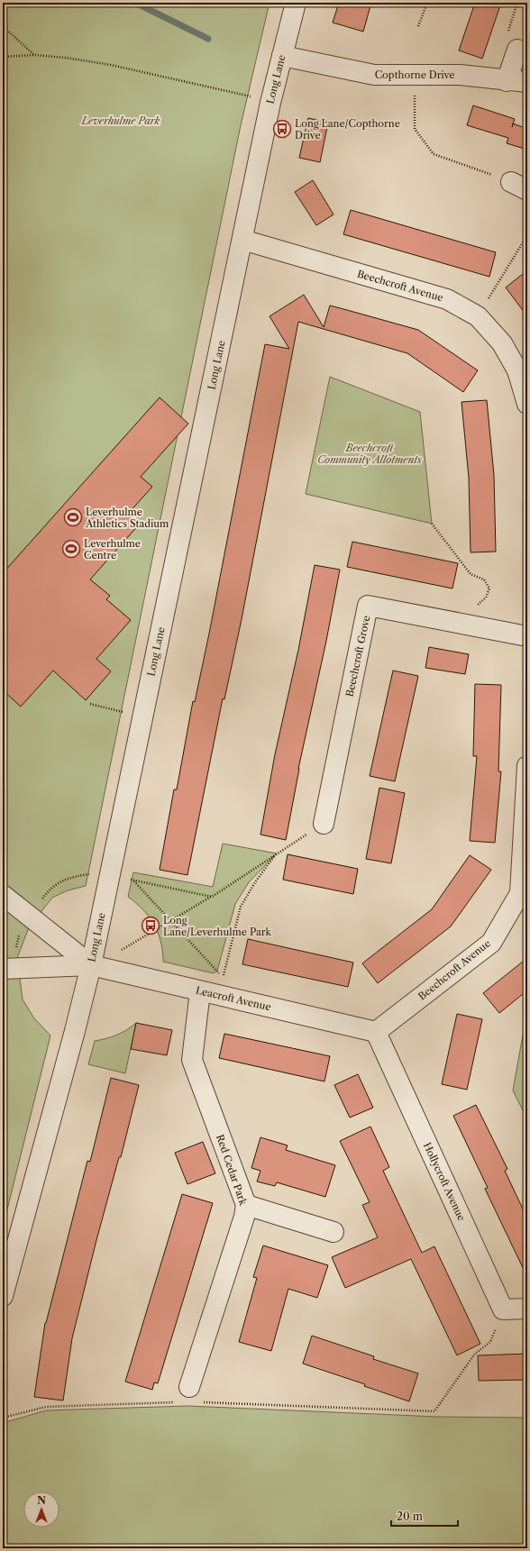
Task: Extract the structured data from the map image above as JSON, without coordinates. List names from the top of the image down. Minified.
{"streets":{"street":["Copthorne Drive","Long Lane","Beechcroft Avenue","Beechcroft Grove","Leacroft Avenue","Red Cedar Park","Hollycroft Avenue"]},"crossings":[["Copthorne Drive","Long Lane"],["Long Lane","Beechcroft Avenue"],["Long Lane","Leacroft Avenue"],["Beechcroft Avenue","Leacroft Avenue"],["Beechcroft Avenue","Hollycroft Avenue"],["Leacroft Avenue","Red Cedar Park"],["Leacroft Avenue","Hollycroft Avenue"]],"parks":["Leverhulme Park","Beechcroft Community Allotments"],"places":{"bus stop":["Long Lane/Copthorne Drive","Long Lane/Leverhulme Park"],"sports":["Leverhulme Athletics Stadium","Leverhulme Centre"]},"scale_bar":"20 m","north":"top"}
